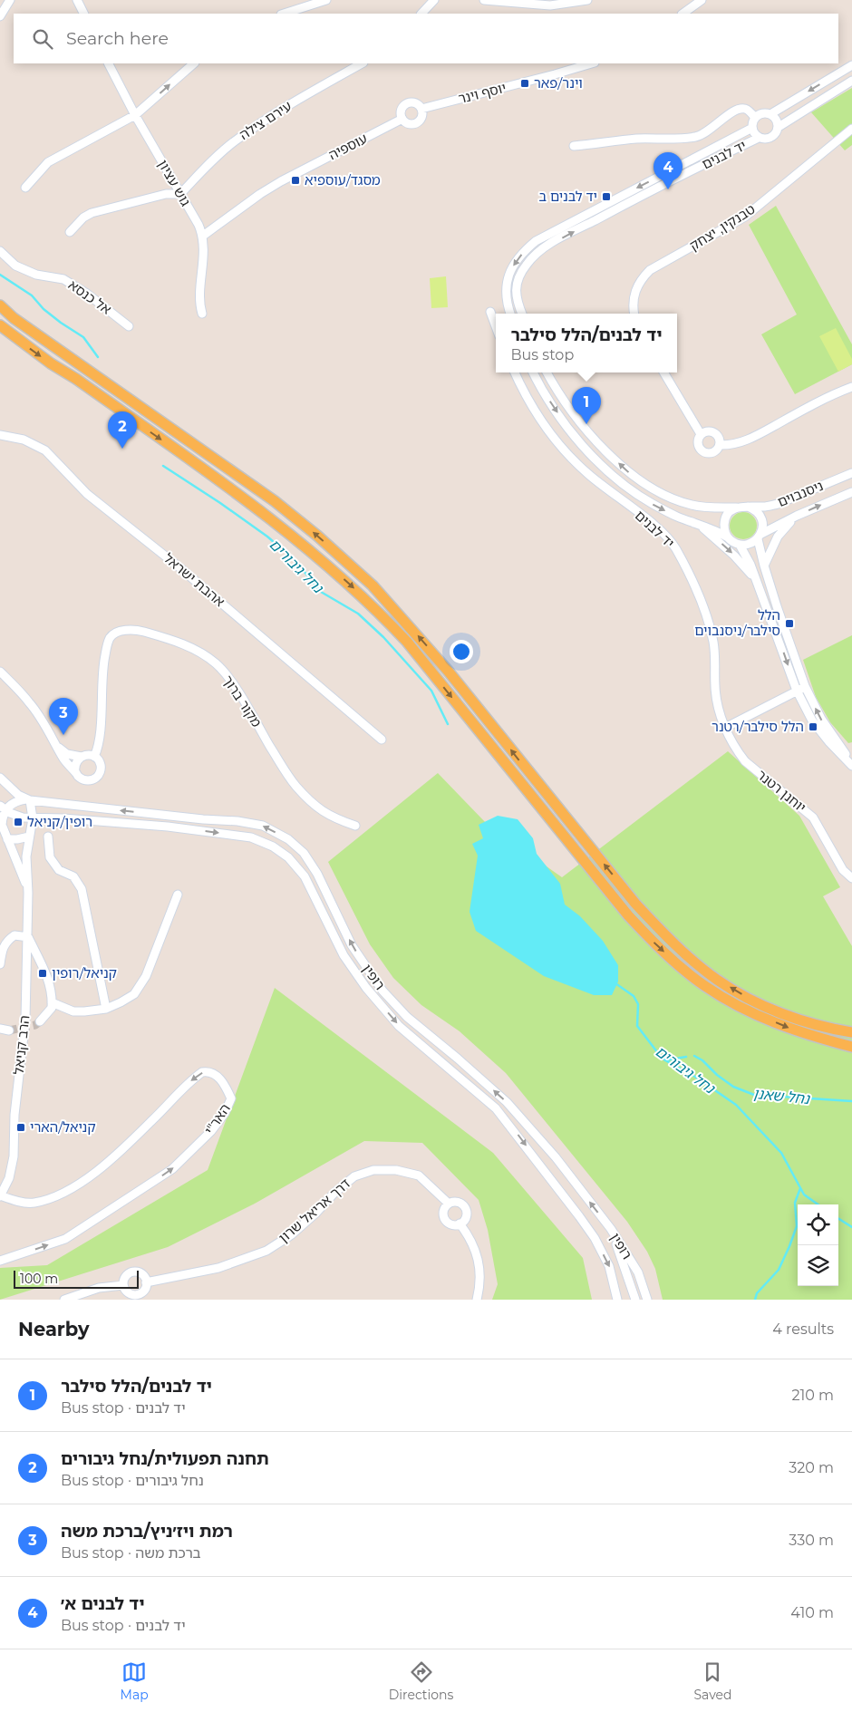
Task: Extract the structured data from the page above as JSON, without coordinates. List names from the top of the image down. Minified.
{"streets":{"street":["יוסף וינר","עירם צילה","עוספיה","יד לבנים","גוש עציון","טבנקין, יצחק","אל כנסא","ניסנבוים","אהבת ישראל","מקור ברוך","יוחנן רטנר","רופין","הרב קניאל","האר\"י","דרך אריאל שרון"]},"crossings":[["יוסף וינר","עוספיה"],["עירם צילה","גוש עציון"],["עוספיה","גוש עציון"],["יד לבנים","ניסנבוים"],["יד לבנים","יוחנן רטנר"],["רופין","הרב קניאל"],["הרב קניאל","האר\"י"]],"water":["נחל גיבורים","נחל שאנן"],"places":{"transit":["וינר/פאר","מסגד/עוספיא","יד לבנים ב","הלל סילבר/ניסנבוים","הלל סילבר/רטנר","רופין/קניאל","קניאל/רופין","קניאל/הארי"]},"scale_bar":"100 m","page":{"search":"Search here","pins":["4","1","2","3"],"popup":["יד לבנים/הלל סילבר","Bus stop"],"scale":"100 m","heading":["Nearby","4 results"],"list":[{"mark":"1","name":"יד לבנים/הלל סילבר","note":"Bus stop · יד לבנים","value":"210 m"},{"mark":"2","name":"תחנה תפעולית/נחל גיבורים","note":"Bus stop · נחל גיבורים","value":"320 m"},{"mark":"3","name":"רמת ויז׳ניץ/ברכת משה","note":"Bus stop · ברכת משה","value":"330 m"},{"mark":"4","name":"יד לבנים א׳","note":"Bus stop · יד לבנים","value":"410 m"}],"nav":["Map","Directions","Saved"]}}
